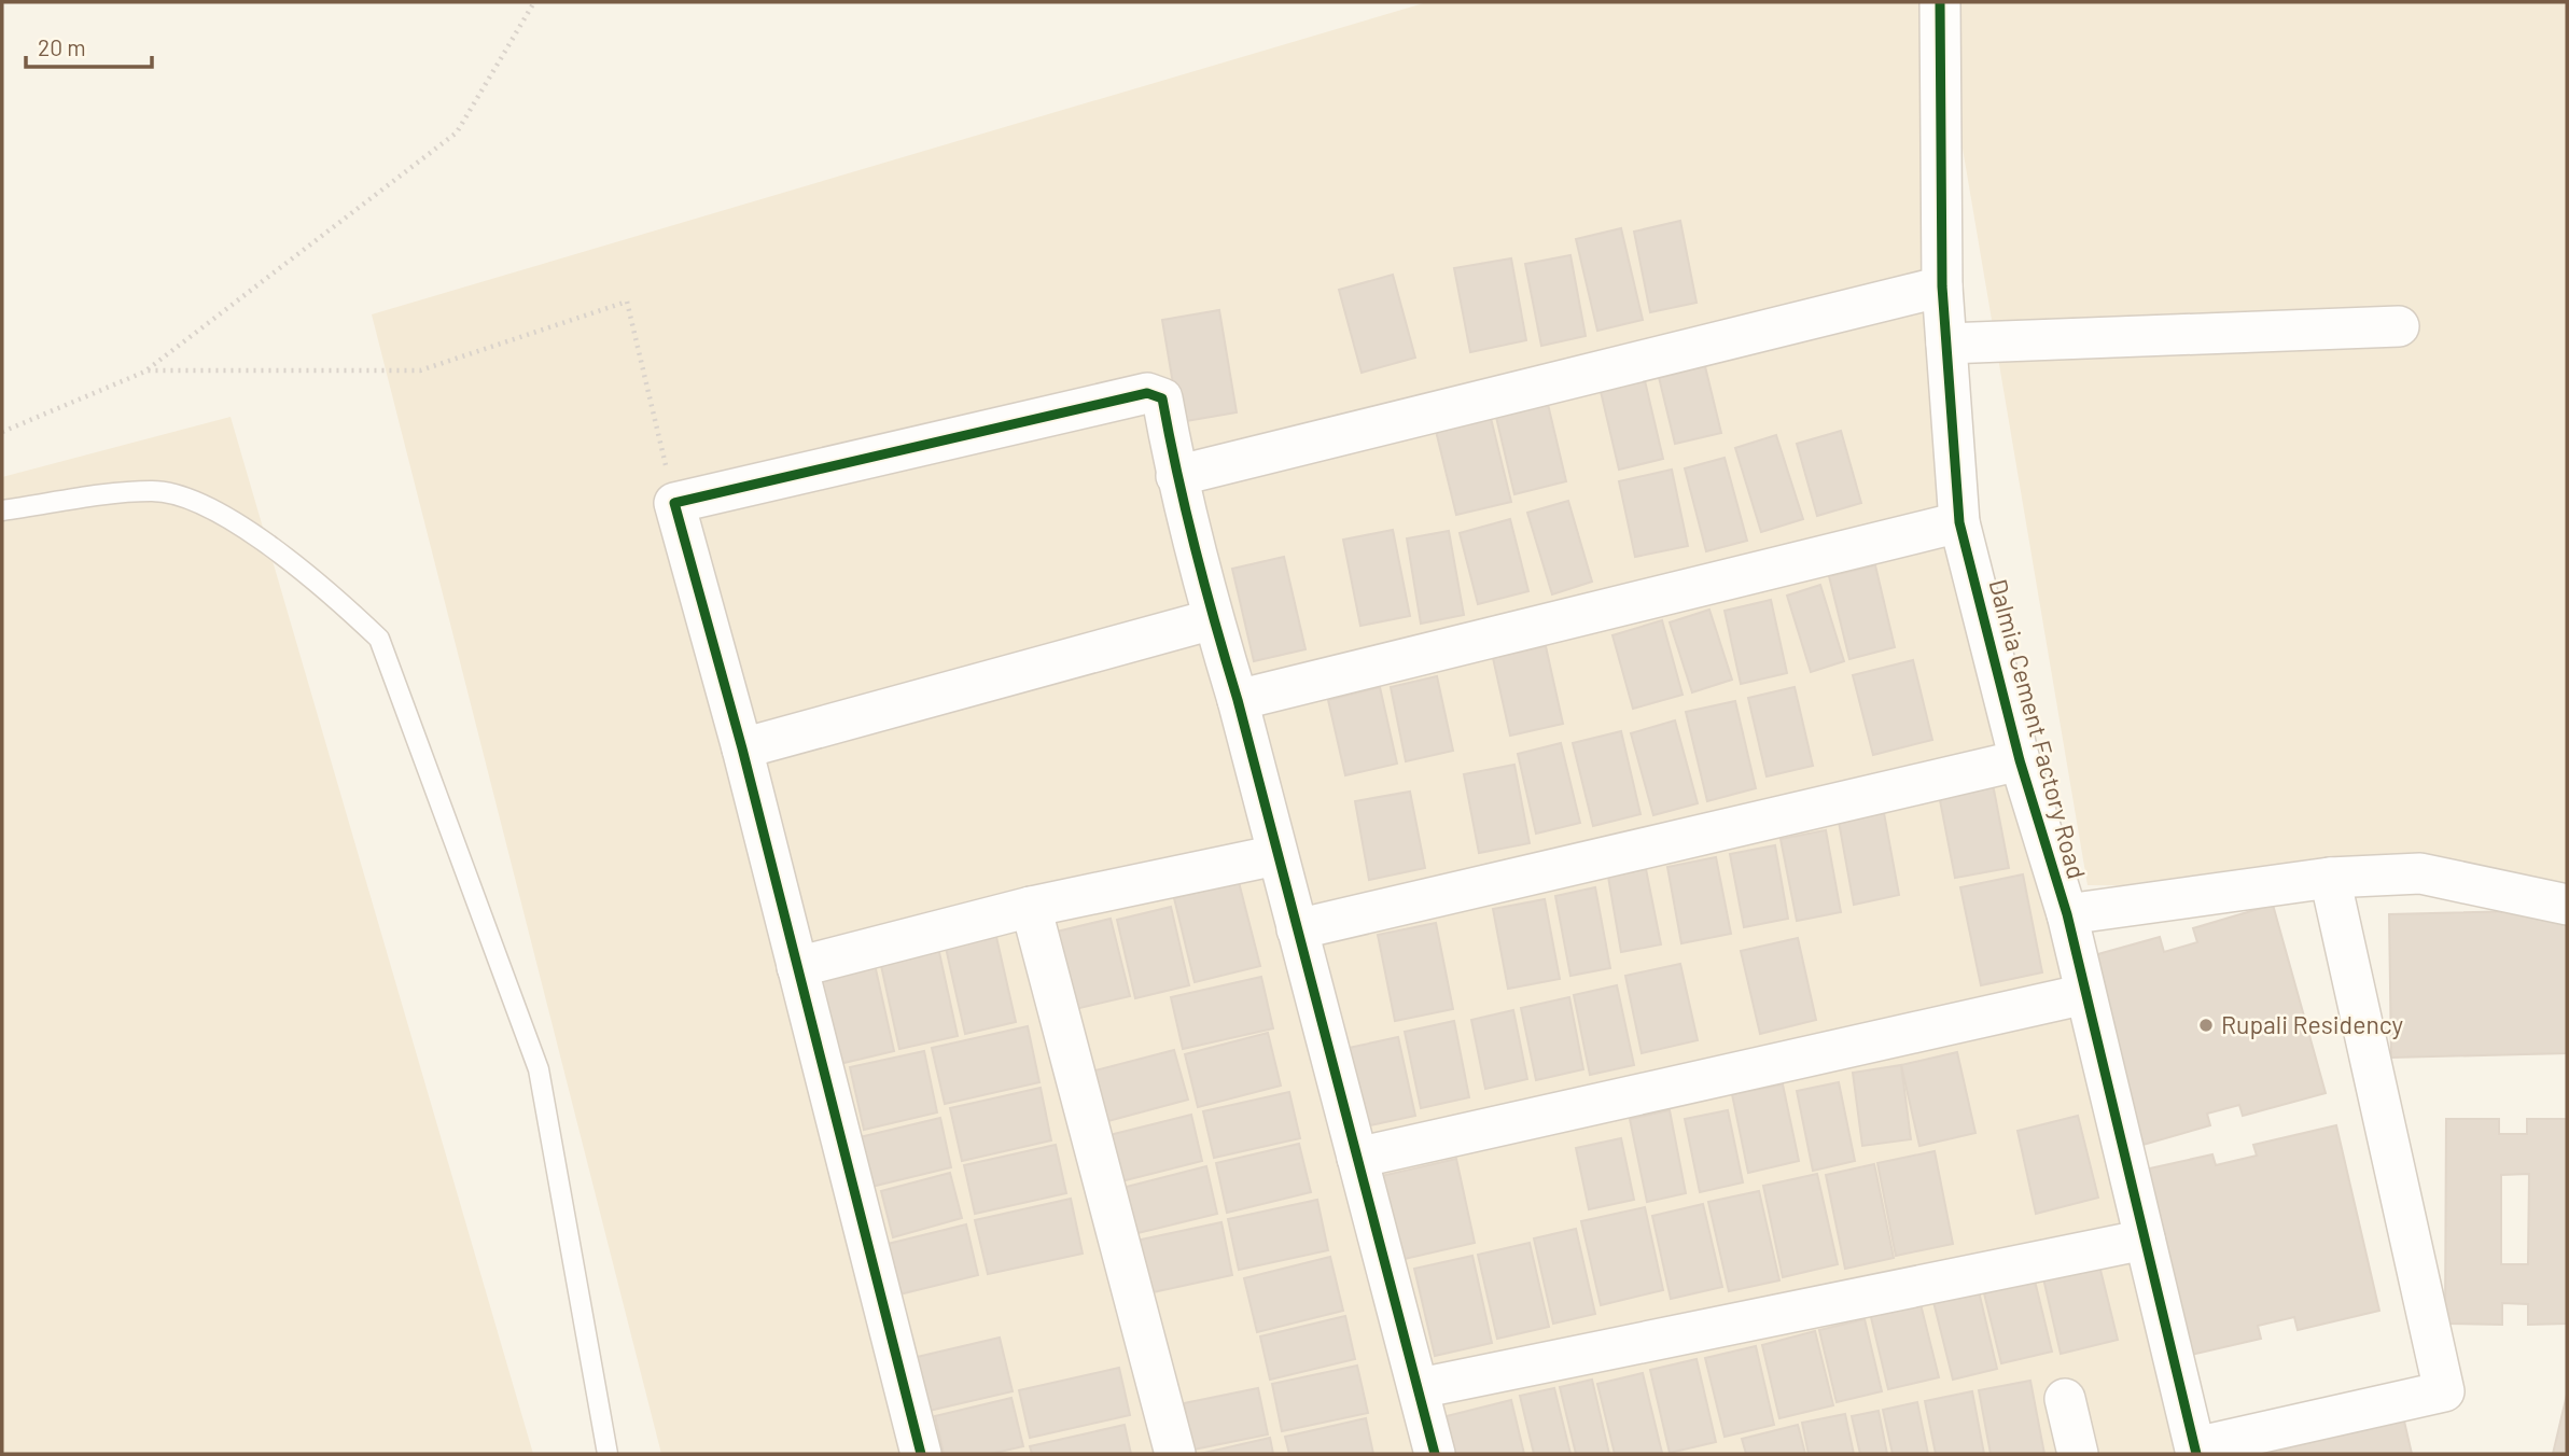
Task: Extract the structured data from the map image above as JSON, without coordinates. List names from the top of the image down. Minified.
{"streets":{"street":["Dalmia Cement Factory Road"]},"places":["Rupali Residency"],"scale_bar":"20 m"}
